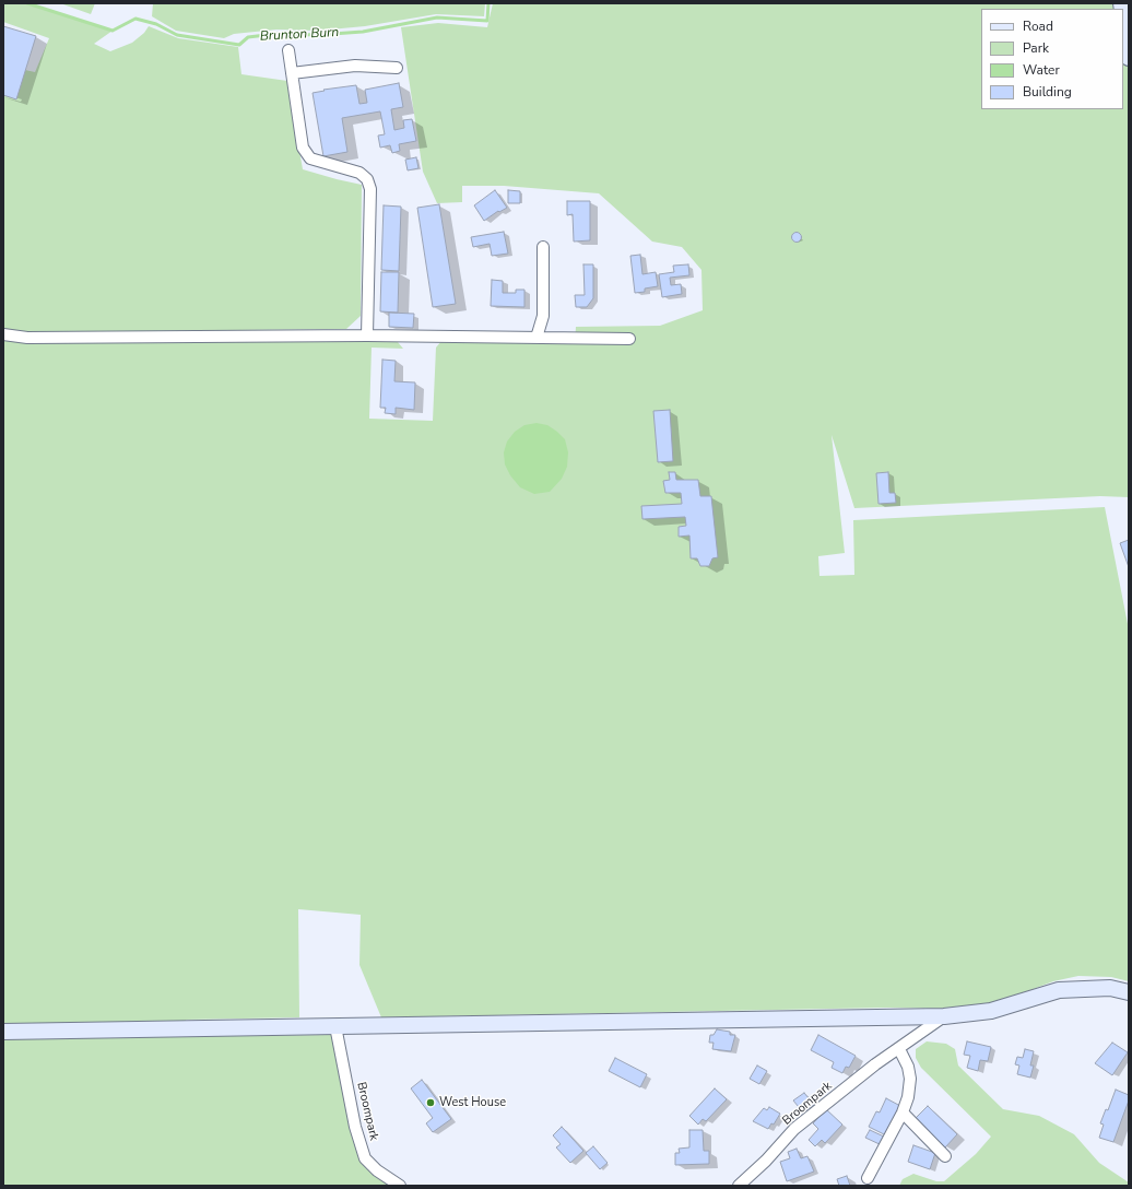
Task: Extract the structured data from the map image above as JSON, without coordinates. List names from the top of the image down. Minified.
{"streets":{"street":["Broompark"]},"water":["Brunton Burn"],"places":["West House"],"legend":["Road","Park","Water","Building"]}
